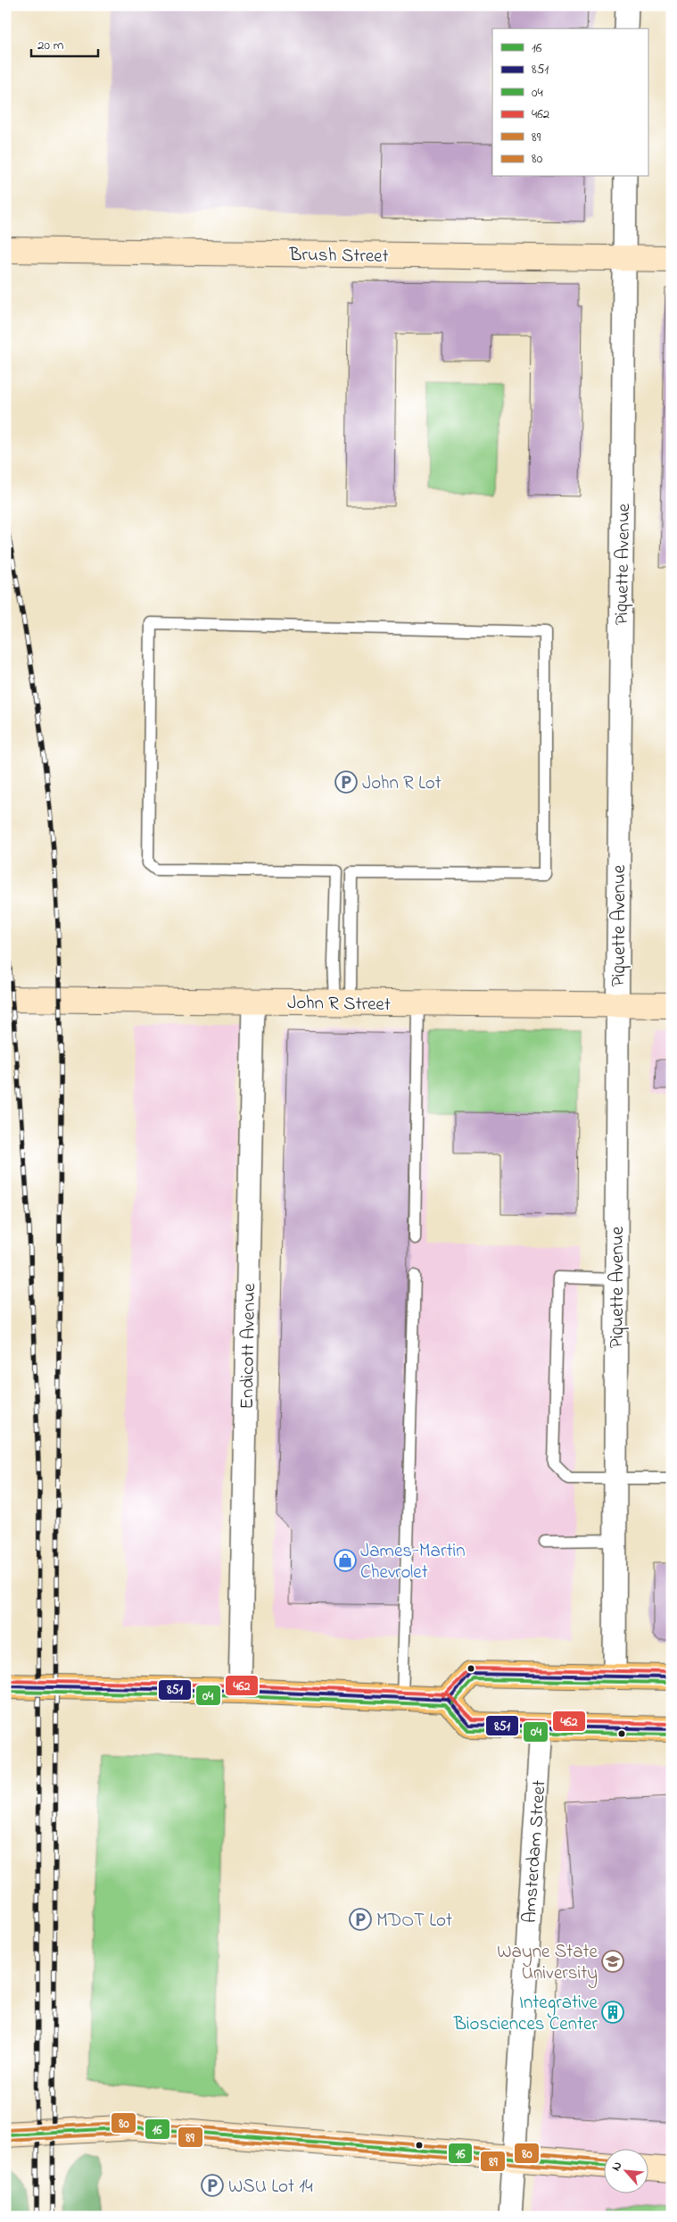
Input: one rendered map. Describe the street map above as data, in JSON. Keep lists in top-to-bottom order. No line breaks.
{"streets":{"street":["Brush Street","Piquette Avenue","John R Street","Endicott Avenue","Amsterdam Street"]},"crossings":[["Brush Street","Piquette Avenue"],["Piquette Avenue","John R Street"],["John R Street","Endicott Avenue"]],"places":{"parking":["John R Lot","MDOT Lot","WSU Lot 14"],"shop":["James-Martin Chevrolet"],"school or university":["Wayne State University"],"building":["Integrative Biosciences Center"]},"lines":["transit line 462","transit line 851","transit line 04","transit line 80","transit line 16","transit line 89"],"legend":["16","851","04","462","89","80"],"scale_bar":"20 m","north":"top left"}
